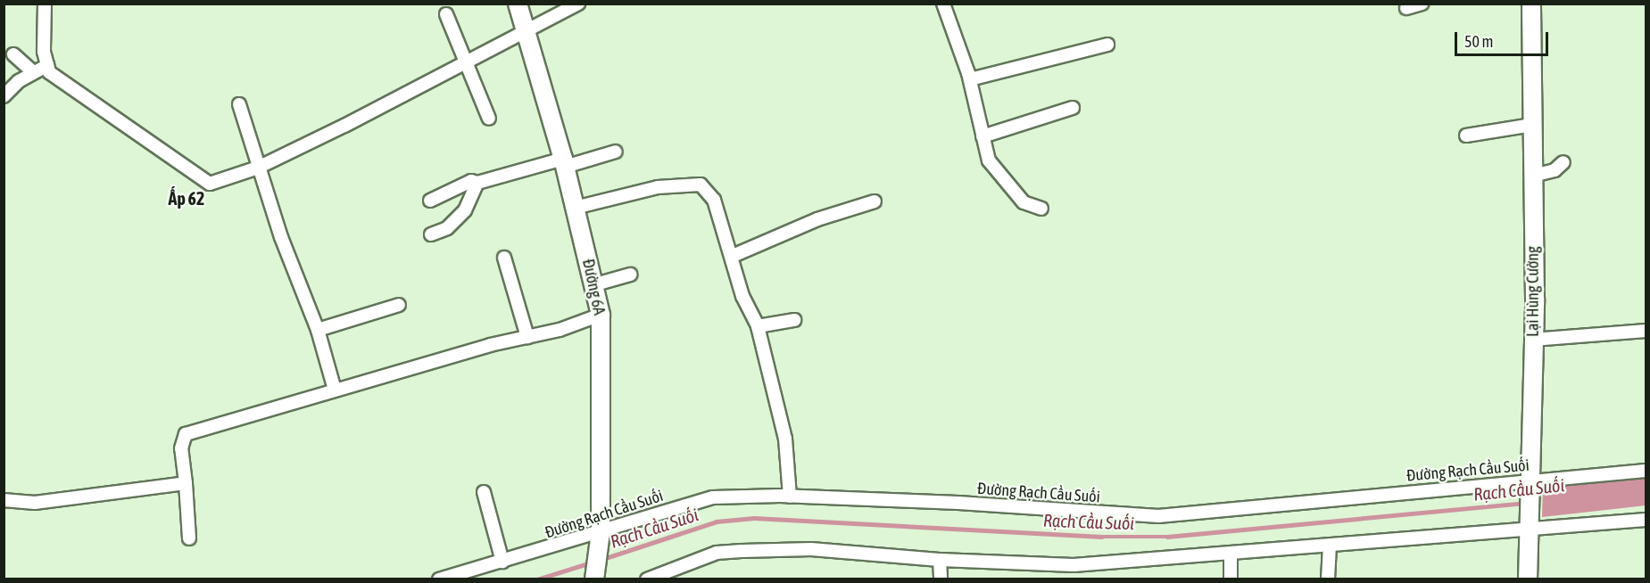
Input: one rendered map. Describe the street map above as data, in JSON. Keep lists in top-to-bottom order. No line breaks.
{"streets":{"street":["Đường 6A","Lại Hùng Cường","Đường Rạch Cầu Suối"]},"crossings":[["Đường 6A","Đường Rạch Cầu Suối"],["Lại Hùng Cường","Đường Rạch Cầu Suối"]],"districts":["Ấp 62"],"water":["Rạch Cầu Suối"],"scale_bar":"50 m"}
